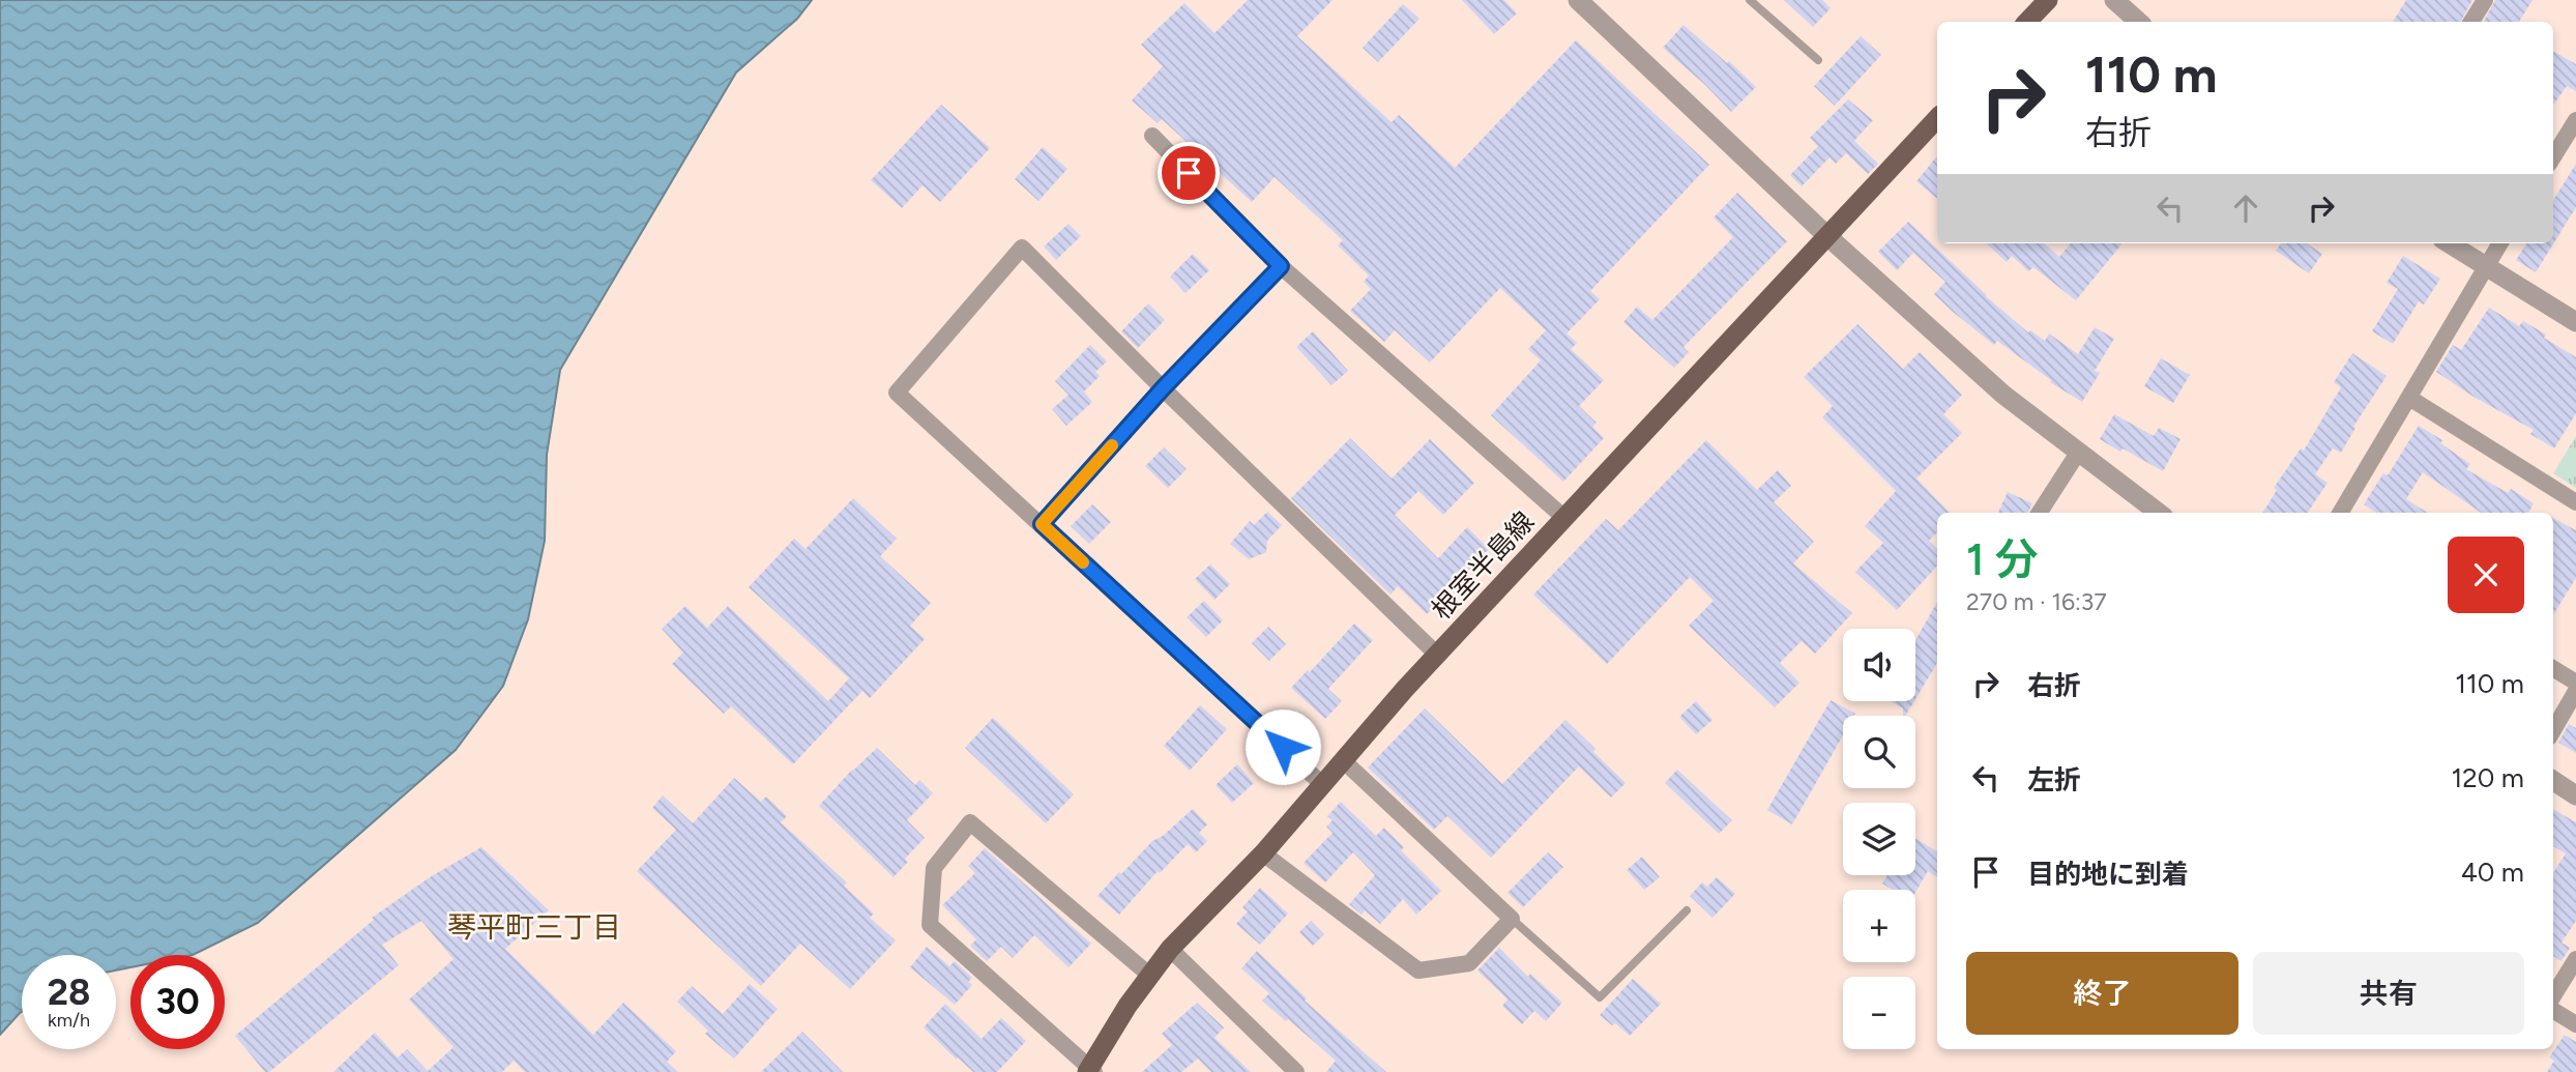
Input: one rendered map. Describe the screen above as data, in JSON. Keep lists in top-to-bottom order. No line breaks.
{"streets":{"main road":["根室半島線"]},"districts":["琴平町三丁目"],"page":{"turn":["110 m","右折"],"heading":["1 分","270 m · 16:37"],"map_buttons":["+","−"],"list":[{"name":"右折","value":"110 m"},{"name":"左折","value":"120 m"},{"name":"目的地に到着","value":"40 m"}],"buttons":["終了","共有"],"speed":"28 km/h","limit":"30"}}
